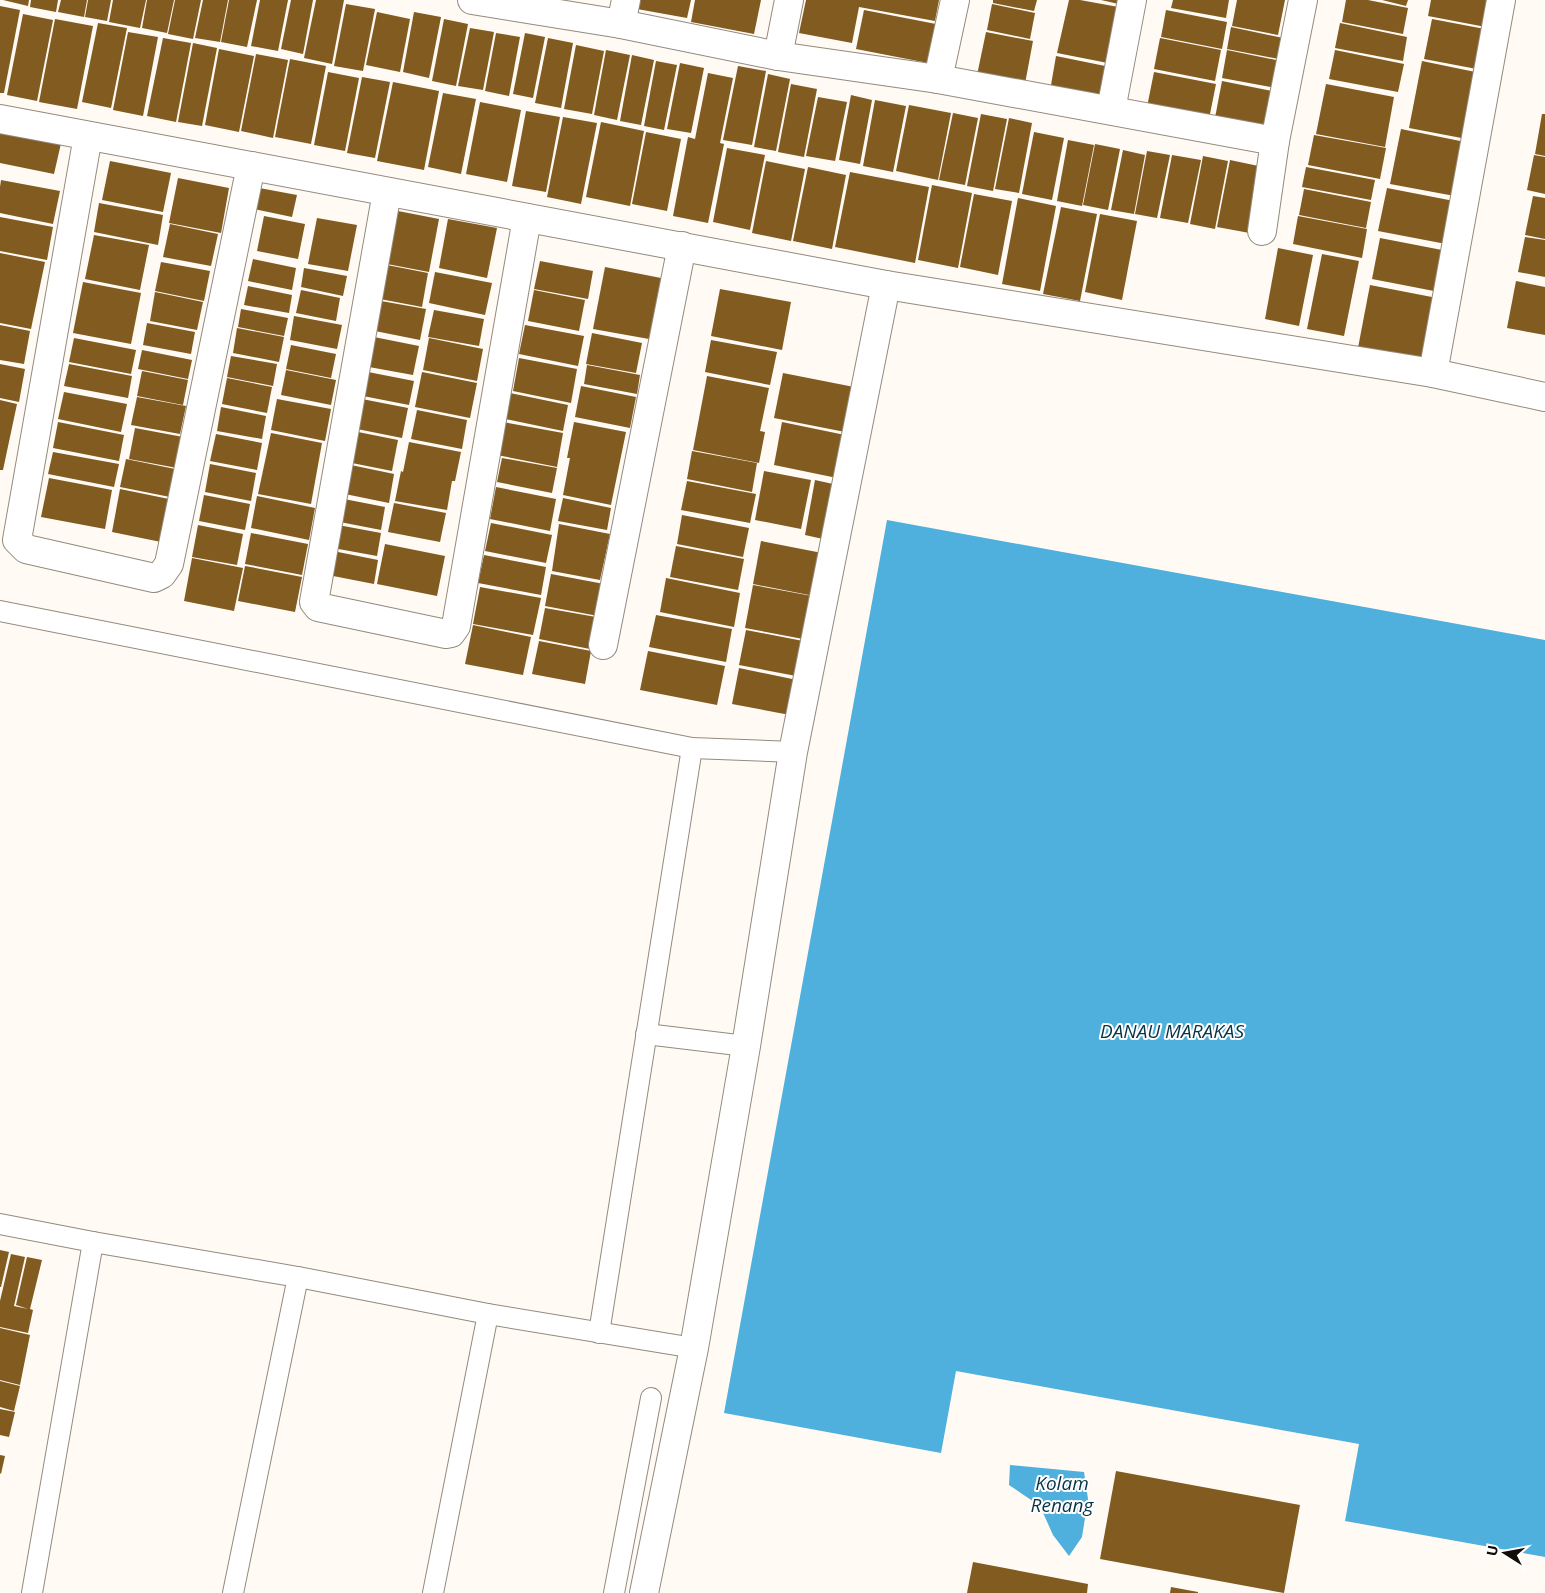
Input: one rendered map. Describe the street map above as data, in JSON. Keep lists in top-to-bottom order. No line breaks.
{"water":["DANAU MARAKAS","Kolam Renang"],"north":"left"}
